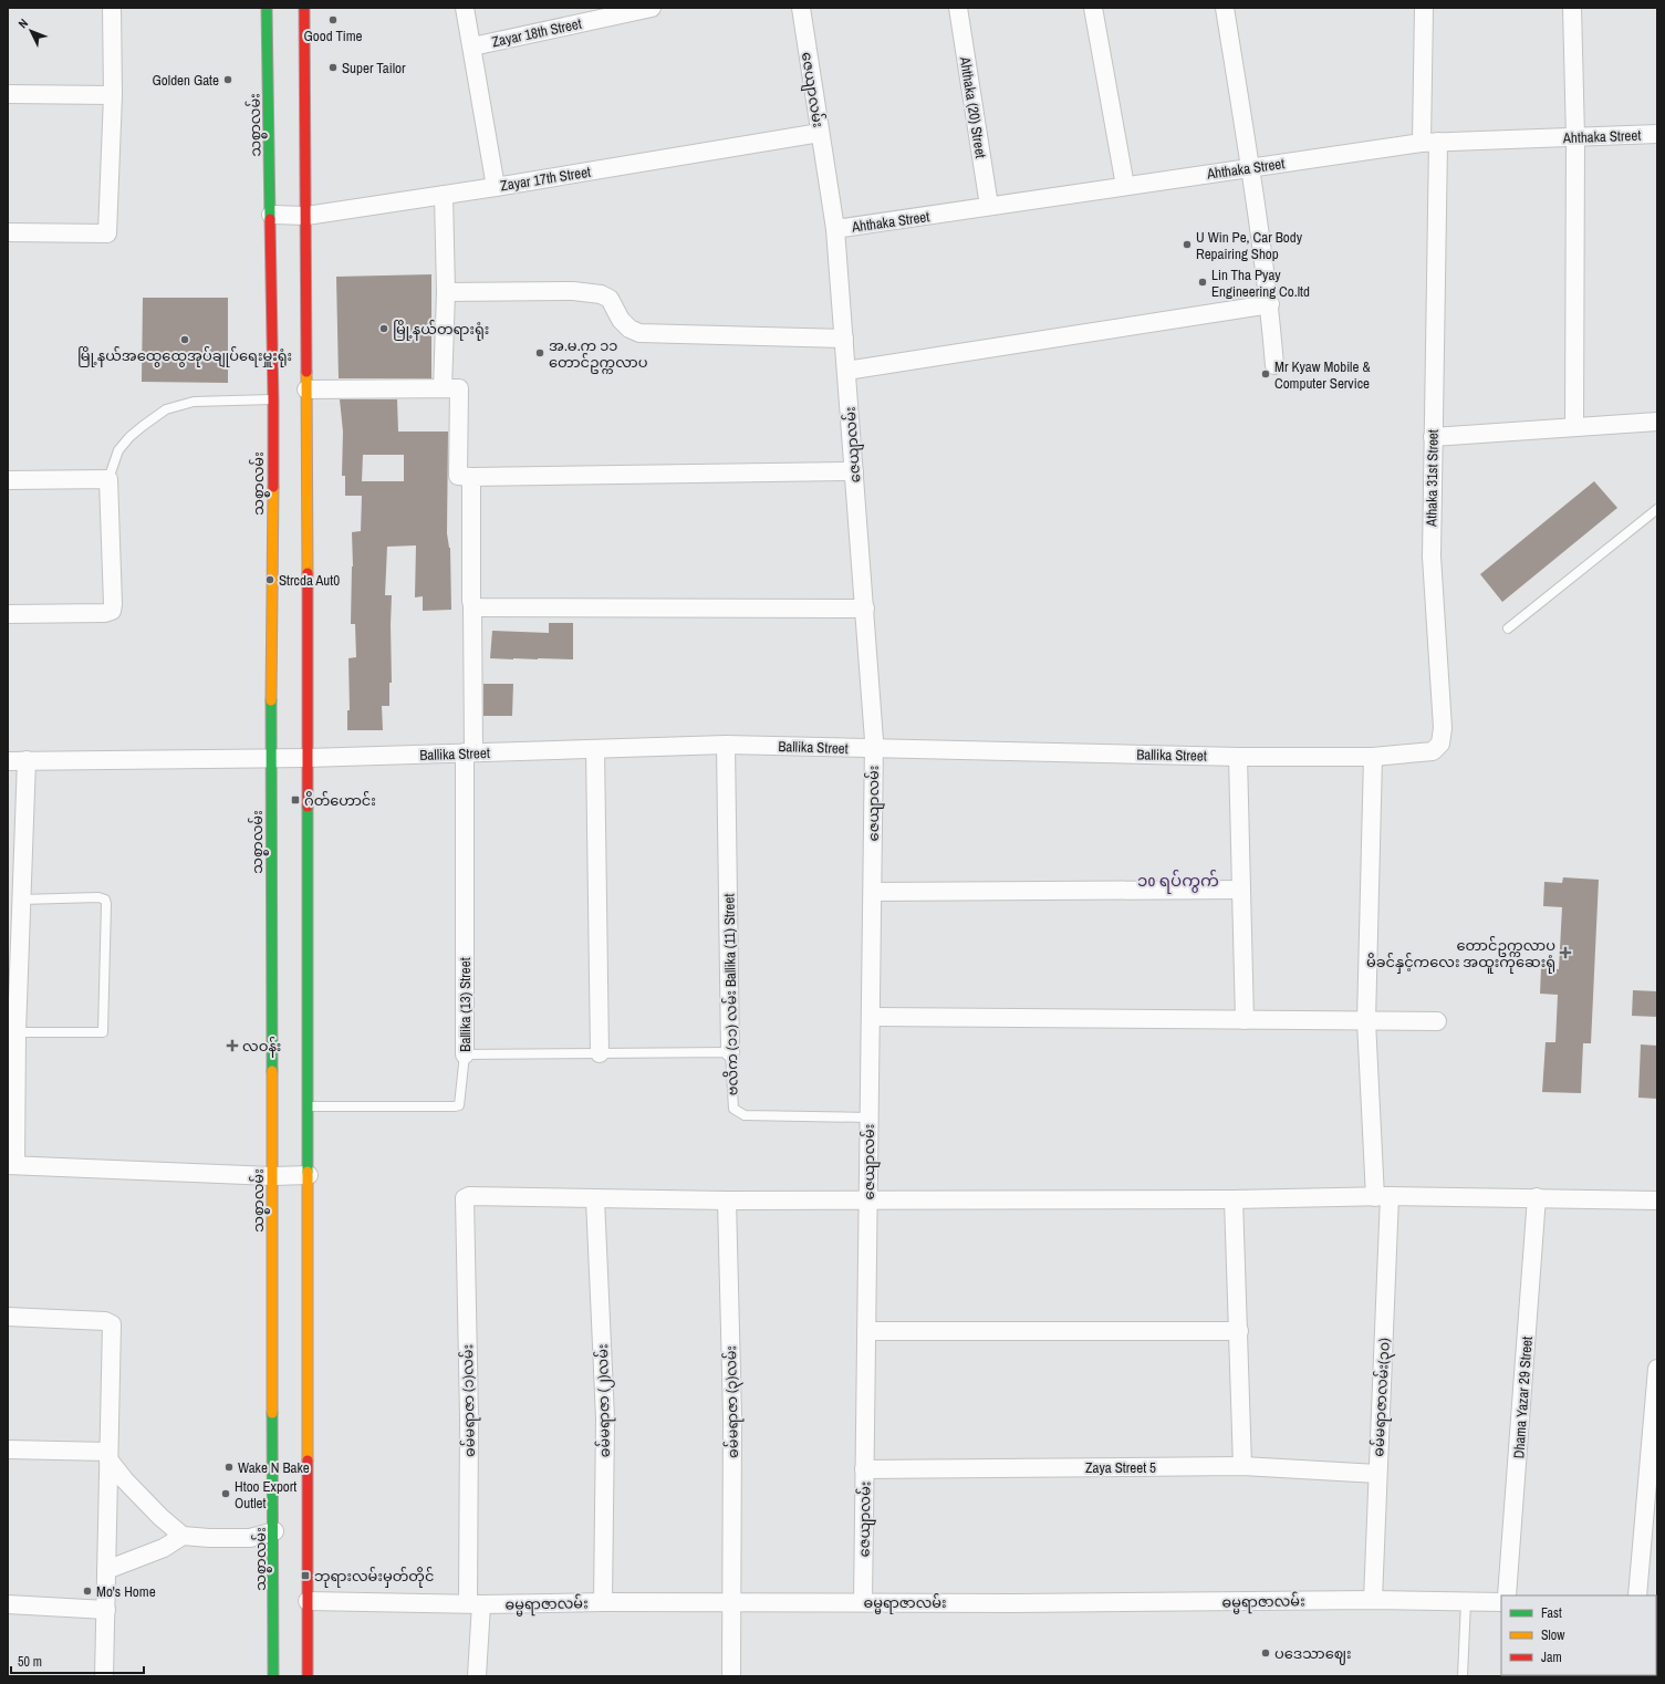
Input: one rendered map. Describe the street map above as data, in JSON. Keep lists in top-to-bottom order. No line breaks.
{"streets":{"main road":["သစ္စာလမ်း"],"street":["Zayar 18th Street","ဇေယျာလမ်း","Ahthaka (20) Street","Ahthaka Street","Zayar 17th Street","Athaka 31st Street","Ballika Street","ဗလိက (၁၁) လမ်း Ballika (11) Street","Ballika (13) Street","ဓမ်မရာဇာလမ်း(၃၀)","Dhama Yazar 29 Street","ဓမ်မရာဇာ (၁)လမ်း","ဓမ်မရာဇာ (၂)လမ်း","ဓမ်မရာဇာ (၃)လမ်း","Zaya Street 5","ဓမ္မရာဇာလမ်း"]},"crossings":[["ဇေယျာလမ်း","Ahthaka Street"],["ဇေယျာလမ်း","Zayar 17th Street"],["ဇေယျာလမ်း","Ballika Street"],["ဇေယျာလမ်း","ဗလိက (၁၁) လမ်း Ballika (11) Street"],["ဇေယျာလမ်း","Zaya Street 5"],["ဇေယျာလမ်း","ဓမ္မရာဇာလမ်း"],["Ahthaka (20) Street","Ahthaka Street"],["သစ္စာလမ်း","Zayar 17th Street"],["သစ္စာလမ်း","Ballika Street"],["Ahthaka Street","Athaka 31st Street"],["Athaka 31st Street","Ballika Street"],["Athaka 31st Street","ဓမ်မရာဇာလမ်း(၃၀)"],["Ballika Street","ဗလိက (၁၁) လမ်း Ballika (11) Street"],["Ballika Street","Ballika (13) Street"],["Ballika Street","ဓမ်မရာဇာလမ်း(၃၀)"],["ဓမ်မရာဇာလမ်း(၃၀)","Zaya Street 5"],["ဓမ်မရာဇာလမ်း(၃၀)","ဓမ္မရာဇာလမ်း"],["ဓမ်မရာဇာ (၁)လမ်း","ဓမ်မရာဇာ (၂)လမ်း"],["ဓမ်မရာဇာ (၁)လမ်း","ဓမ္မရာဇာလမ်း"],["ဓမ်မရာဇာ (၂)လမ်း","ဓမ္မရာဇာလမ်း"],["ဓမ်မရာဇာ (၃)လမ်း","ဓမ္မရာဇာလမ်း"]],"districts":["၁o ရပ်ကွက်"],"places":{"other":["Good Time","Super Tailor","Golden Gate","U Win Pe, Car Body Repairing Shop","Lin Tha Pyay Engineering Co.ltd","မြို့နယ်တရားရုံး","မြို့နယ်အထွေထွေအုပ်ချုပ်ရေးမှူးရုံး","အ.မ.က ၁၁ တောင်ဥက္ကလာပ","Mr Kyaw Mobile & Computer Service","Strcda Aut0","Wake N Bake","Htoo Export Outlet","Mo's Home","ပဒေသာဈေး"],"transit":["ဂိတ်ဟောင်း","ဘုရားလမ်းမှတ်တိုင်"],"health":["တောင်ဥက္ကလာပ မိခင်နှင့်ကလေး အထူးကုဆေးရုံ","လဝန်း"]},"legend":["Fast","Slow","Jam"],"scale_bar":"50 m","north":"top left"}
